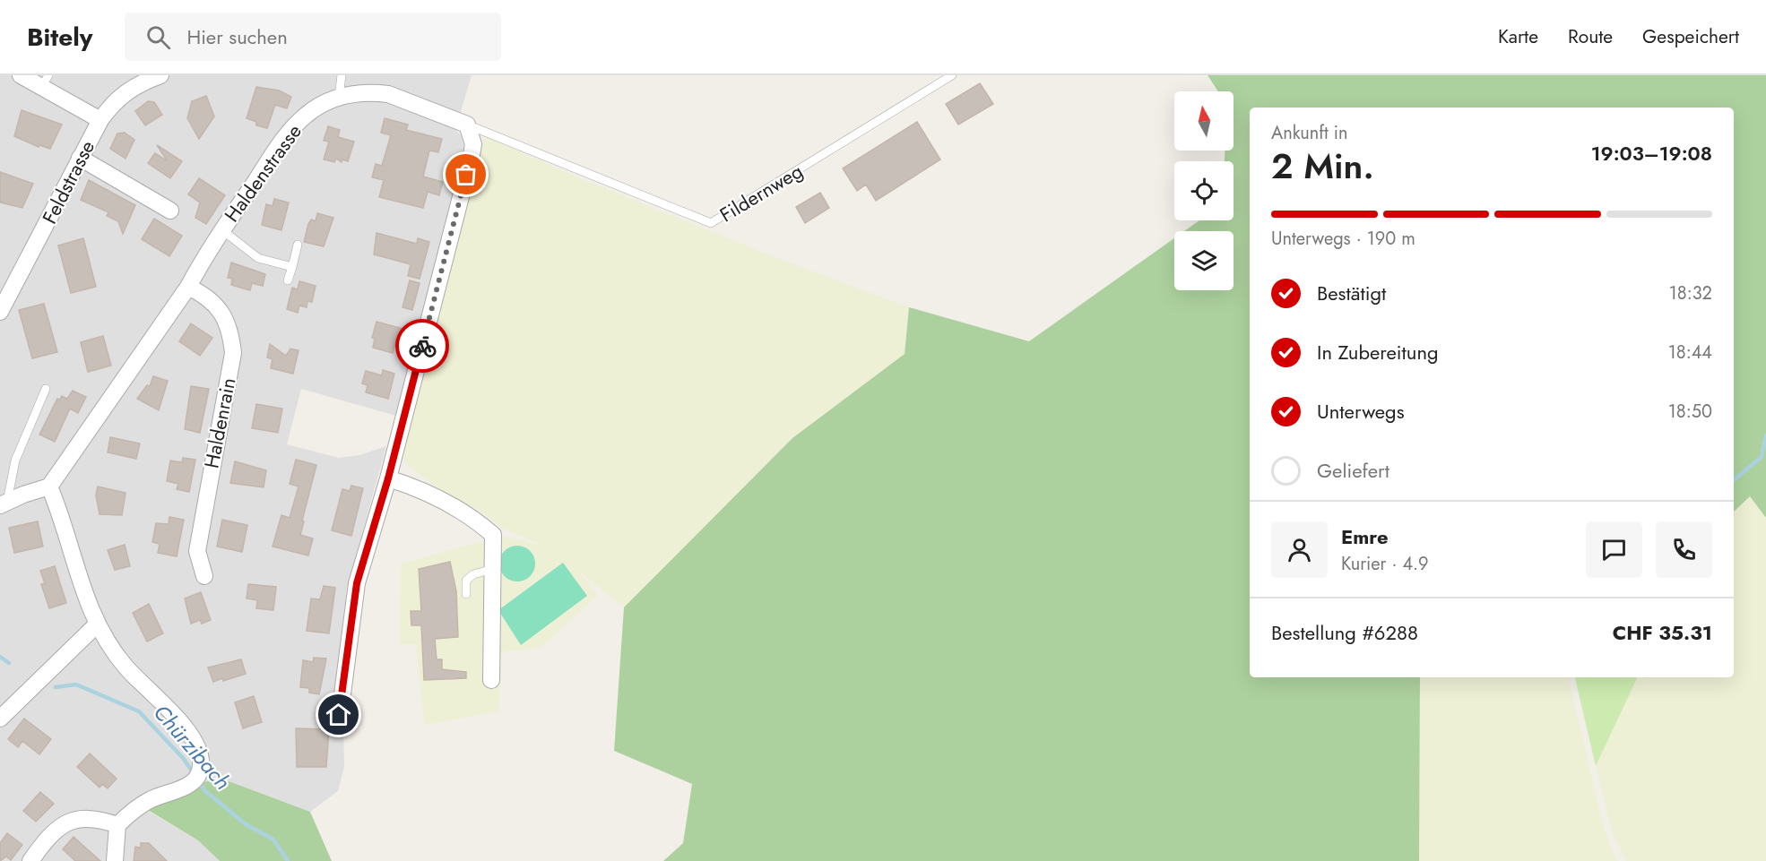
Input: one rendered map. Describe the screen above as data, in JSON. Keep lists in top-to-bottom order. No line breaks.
{"streets":{"street":["Haldenstrasse","Feldstrasse","Haldenrain"],"lane":["Fildernweg"]},"crossings":[["Haldenstrasse","Fildernweg"],["Haldenstrasse","Haldenrain"]],"water":["Chürzibach"],"north":"top","page":{"header":"Bitely","search":"Hier suchen","nav":["Karte","Route","Gespeichert"],"heading":["2 Min.","Ankunft in","19:03–19:08"],"panel":["Emre","Kurier · 4.9","Bestellung #6288","CHF 35.31"],"bar":"Unterwegs · 190 m","list":[["Bestätigt","18:32"],["In Zubereitung","18:44"],["Unterwegs","18:50"],"Geliefert"]}}
